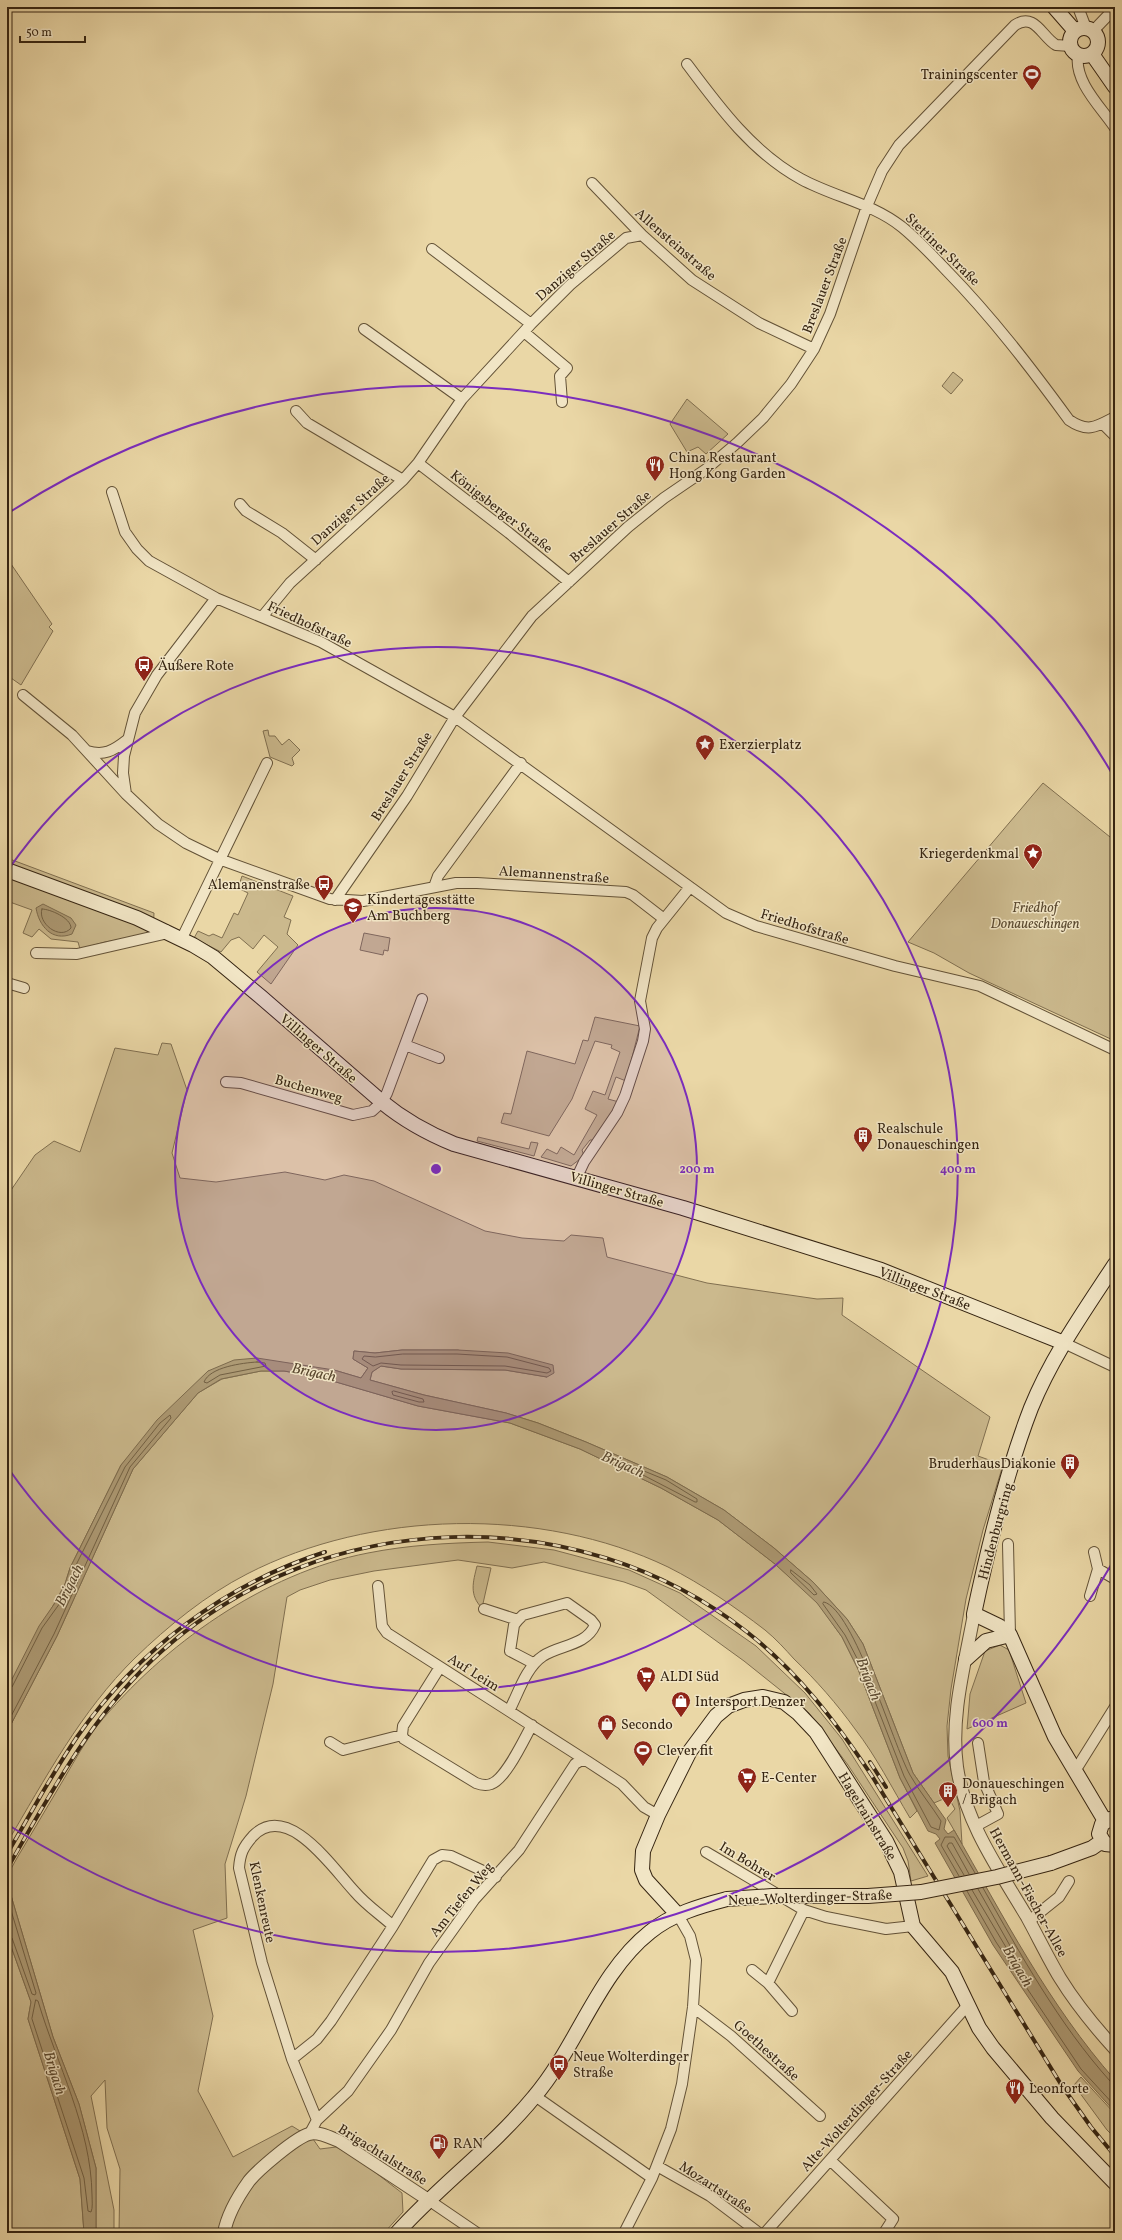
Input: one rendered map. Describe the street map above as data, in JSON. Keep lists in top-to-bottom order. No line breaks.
{"streets":{"main road":["Villinger Straße","Hindenburgring","Hagelrainstraße","Neue-Wolterdinger-Straße"],"street":["Allensteinstraße","Stettiner Straße","Danziger Straße","Breslauer Straße","Königsberger Straße","Friedhofstraße","Alemannenstraße","Buchenweg","Auf Leim","Im Bohrer","Hermann-Fischer-Allee","Am Tiefen Weg","Klenkenreute","Goethestraße","Alte-Wolterdinger-Straße","Brigachtalstraße","Mozartstraße"]},"crossings":[["Allensteinstraße","Danziger Straße"],["Allensteinstraße","Breslauer Straße"],["Stettiner Straße","Breslauer Straße"],["Danziger Straße","Königsberger Straße"],["Danziger Straße","Friedhofstraße"],["Breslauer Straße","Königsberger Straße"],["Breslauer Straße","Friedhofstraße"],["Breslauer Straße","Alemannenstraße"],["Villinger Straße","Buchenweg"],["Villinger Straße","Hindenburgring"],["Hindenburgring","Hermann-Fischer-Allee"],["Auf Leim","Am Tiefen Weg"],["Hagelrainstraße","Im Bohrer"],["Hagelrainstraße","Neue-Wolterdinger-Straße"],["Hagelrainstraße","Alte-Wolterdinger-Straße"],["Neue-Wolterdinger-Straße","Brigachtalstraße"],["Am Tiefen Weg","Klenkenreute"],["Am Tiefen Weg","Brigachtalstraße"],["Alte-Wolterdinger-Straße","Mozartstraße"]],"water":["Brigach"],"parks":["Friedhof Donaueschingen"],"places":{"sports":["Trainingscenter","Clever fit"],"restaurant":["China Restaurant Hong Kong Garden","Leonforte"],"bus stop":["Äußere Rote","Alemanenstraße","Neue Wolterdinger Straße"],"place":["Exerzierplatz","Kriegerdenkmal"],"school or university":["Kindertagesstätte Am Buchberg"],"building":["Realschule Donaueschingen","BruderhausDiakonie","Donaueschingen / Brigach"],"supermarket":["ALDI Süd","E-Center"],"shop":["Intersport Denzer","Secondo"],"fuel station":["RAN"]},"scale_bar":"50 m","rings":["200 m","400 m","600 m"]}
